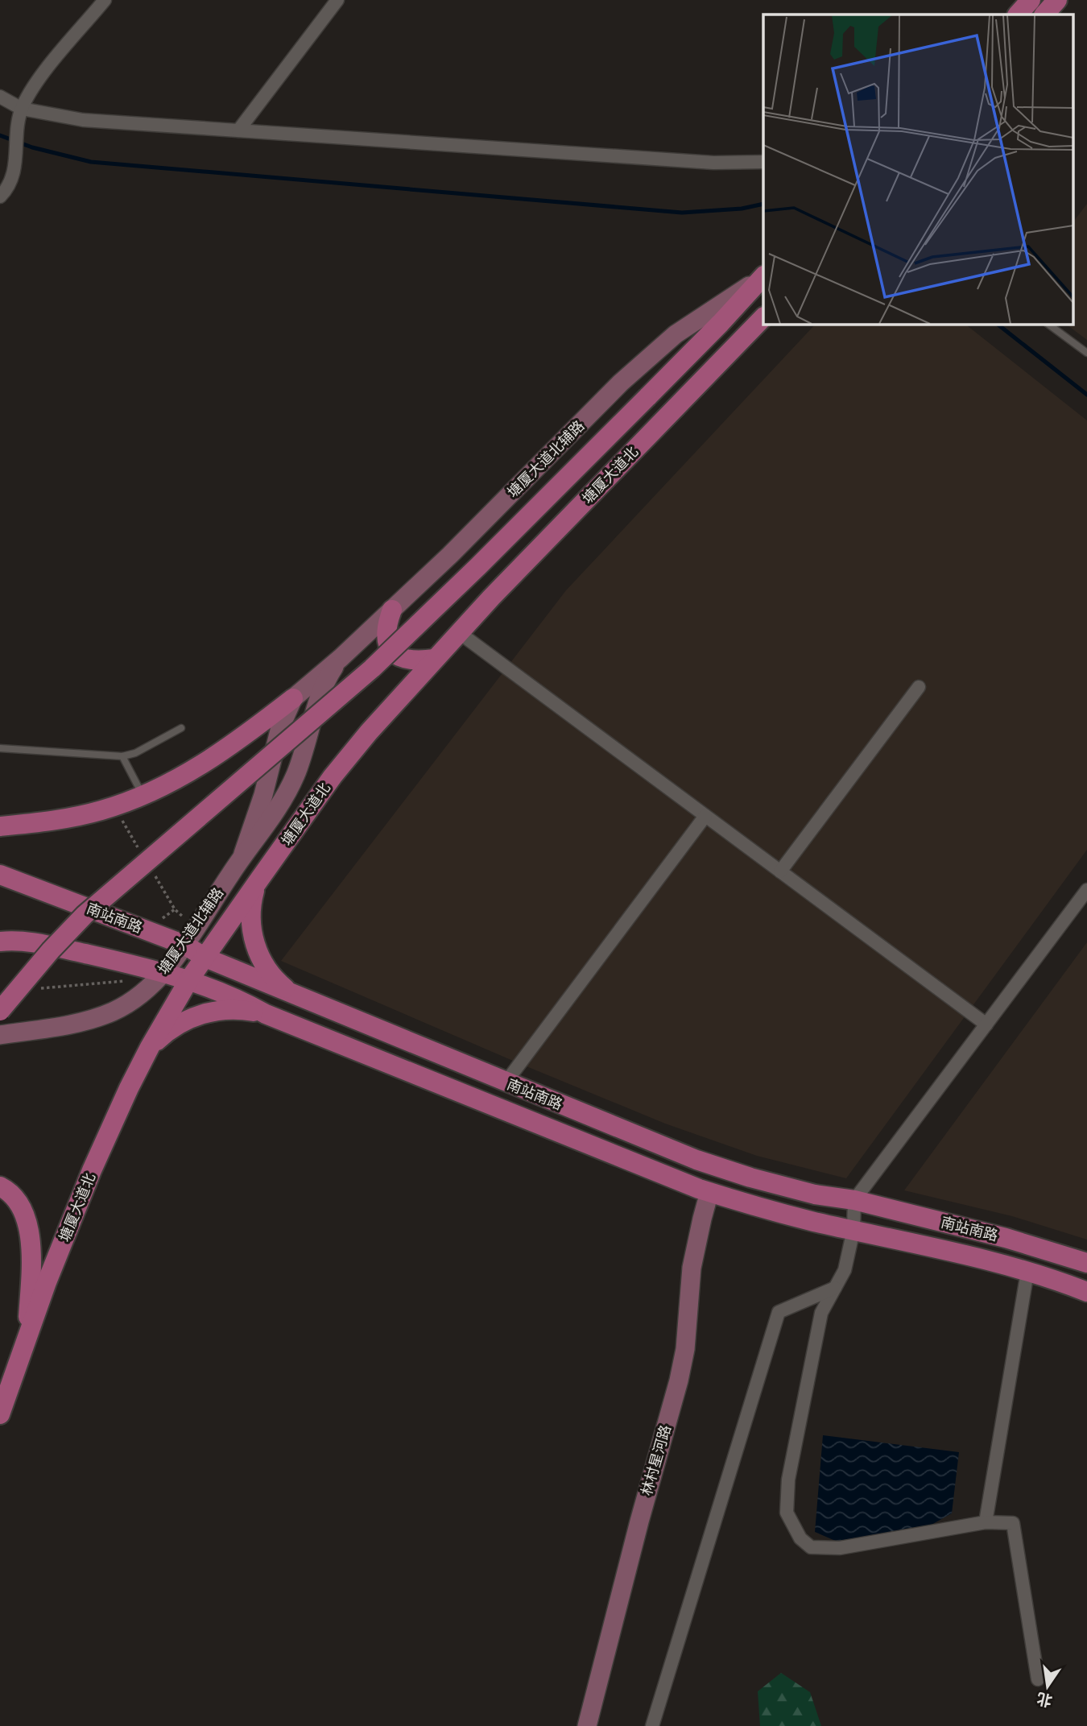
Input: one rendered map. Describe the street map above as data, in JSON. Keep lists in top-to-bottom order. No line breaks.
{"streets":{"main road":["塘厦大道北辅路","塘厦大道北","南站南路","林村星河路"]},"crossings":[["塘厦大道北辅路","塘厦大道北"],["塘厦大道北辅路","南站南路"],["塘厦大道北","南站南路"],["南站南路","林村星河路"]],"north":"bottom"}
